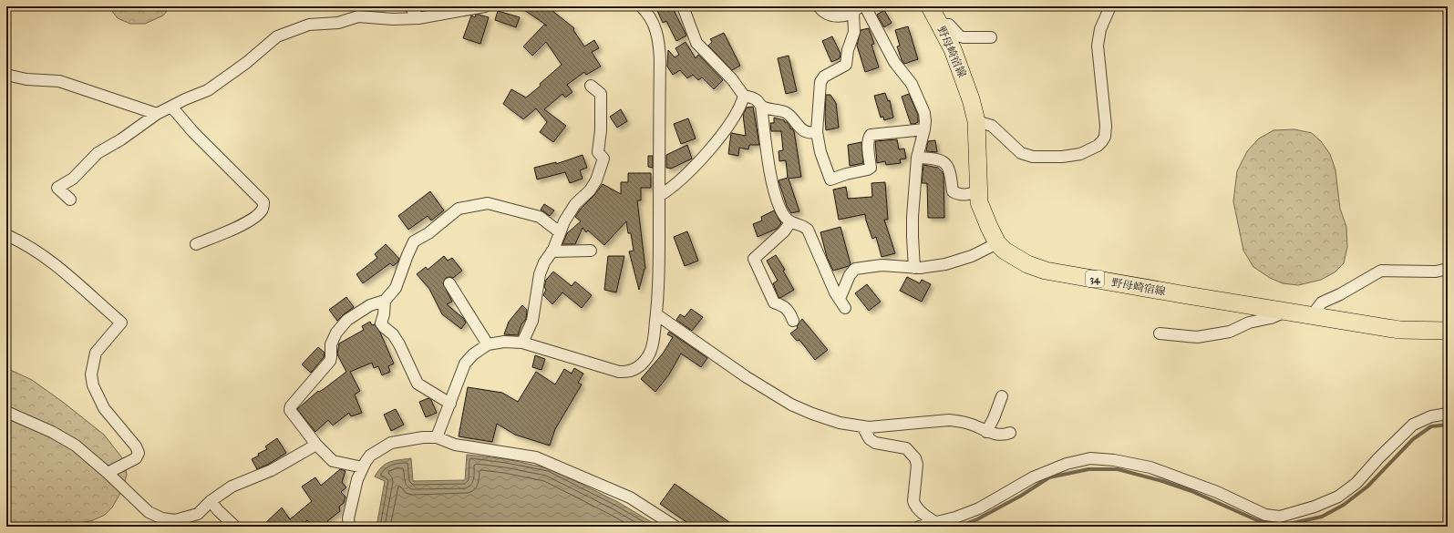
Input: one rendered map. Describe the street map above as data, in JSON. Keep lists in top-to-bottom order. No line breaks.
{"streets":{"main road":["野母崎宿線","34"]}}
